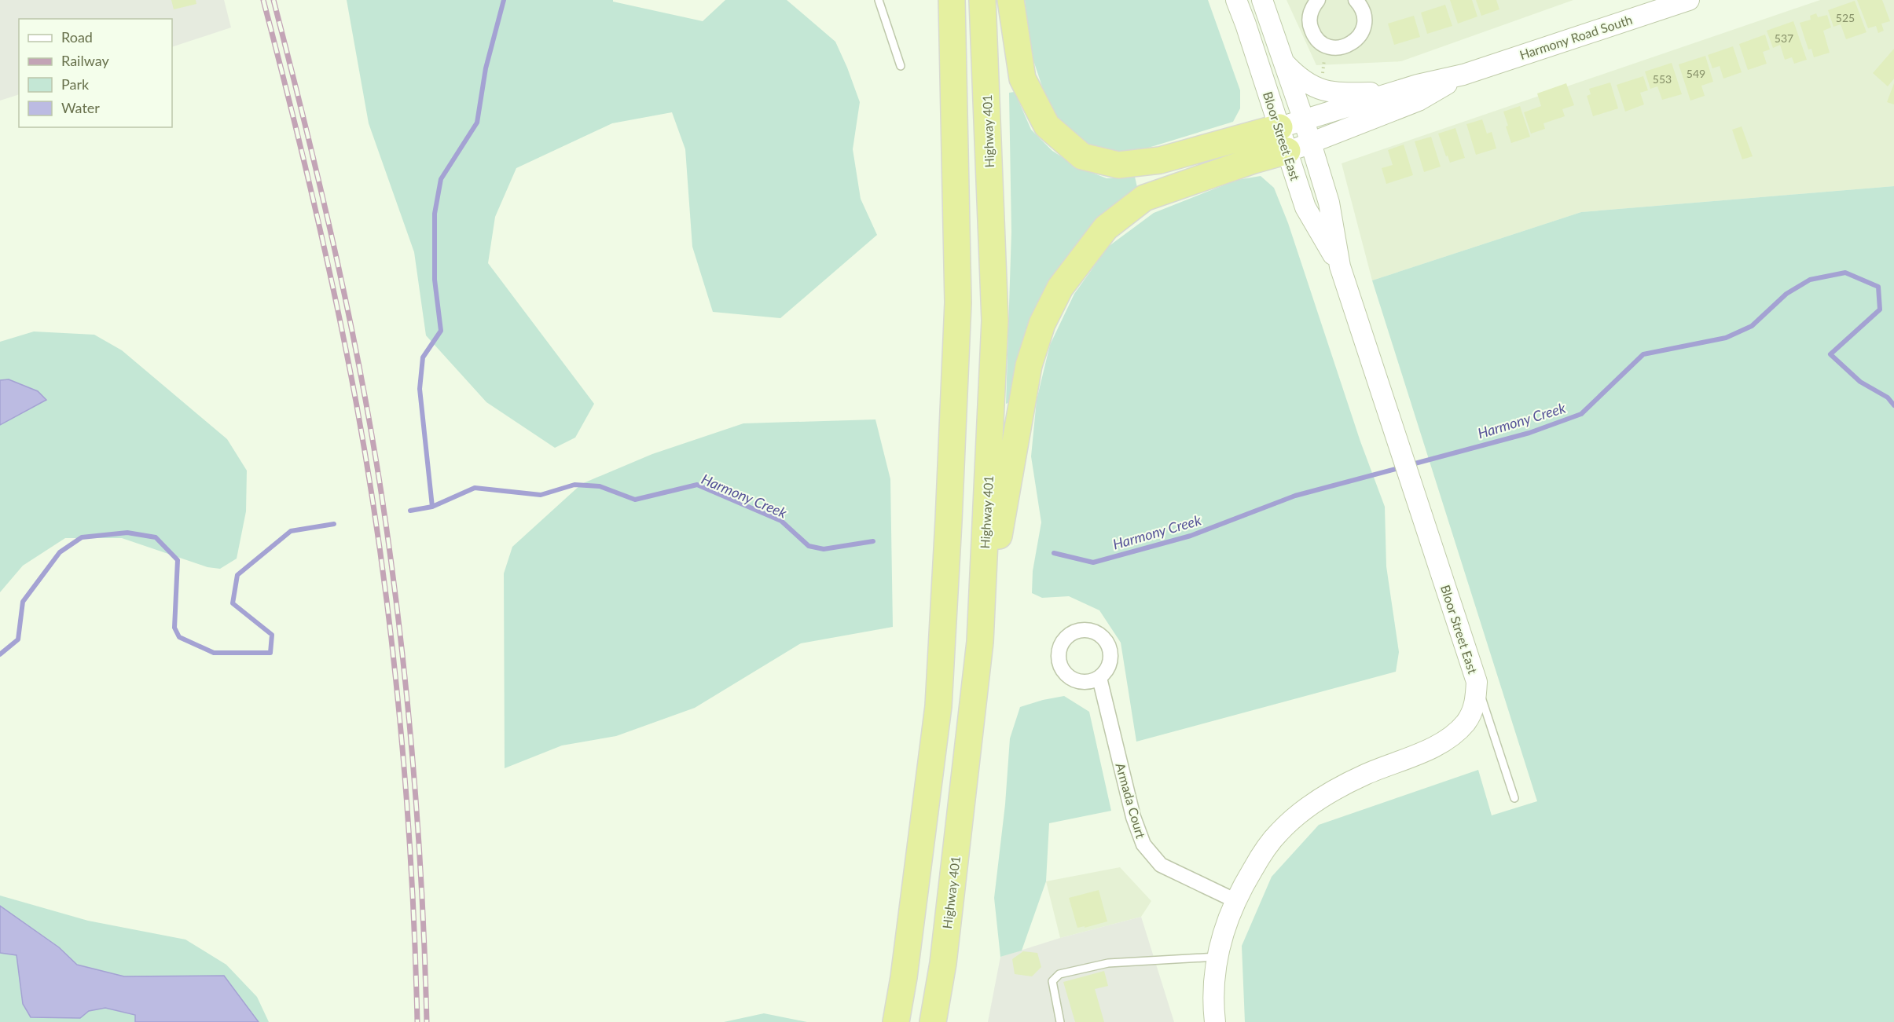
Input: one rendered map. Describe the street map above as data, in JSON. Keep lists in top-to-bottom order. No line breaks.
{"streets":{"highway":["Highway 401"],"main road":["Harmony Road South","Bloor Street East"],"street":["Armada Court"]},"crossings":[["Harmony Road South","Bloor Street East"],["Bloor Street East","Armada Court"]],"water":["Harmony Creek"],"house_numbers":["525","537","549","553"],"legend":["Road","Railway","Park","Water"]}
